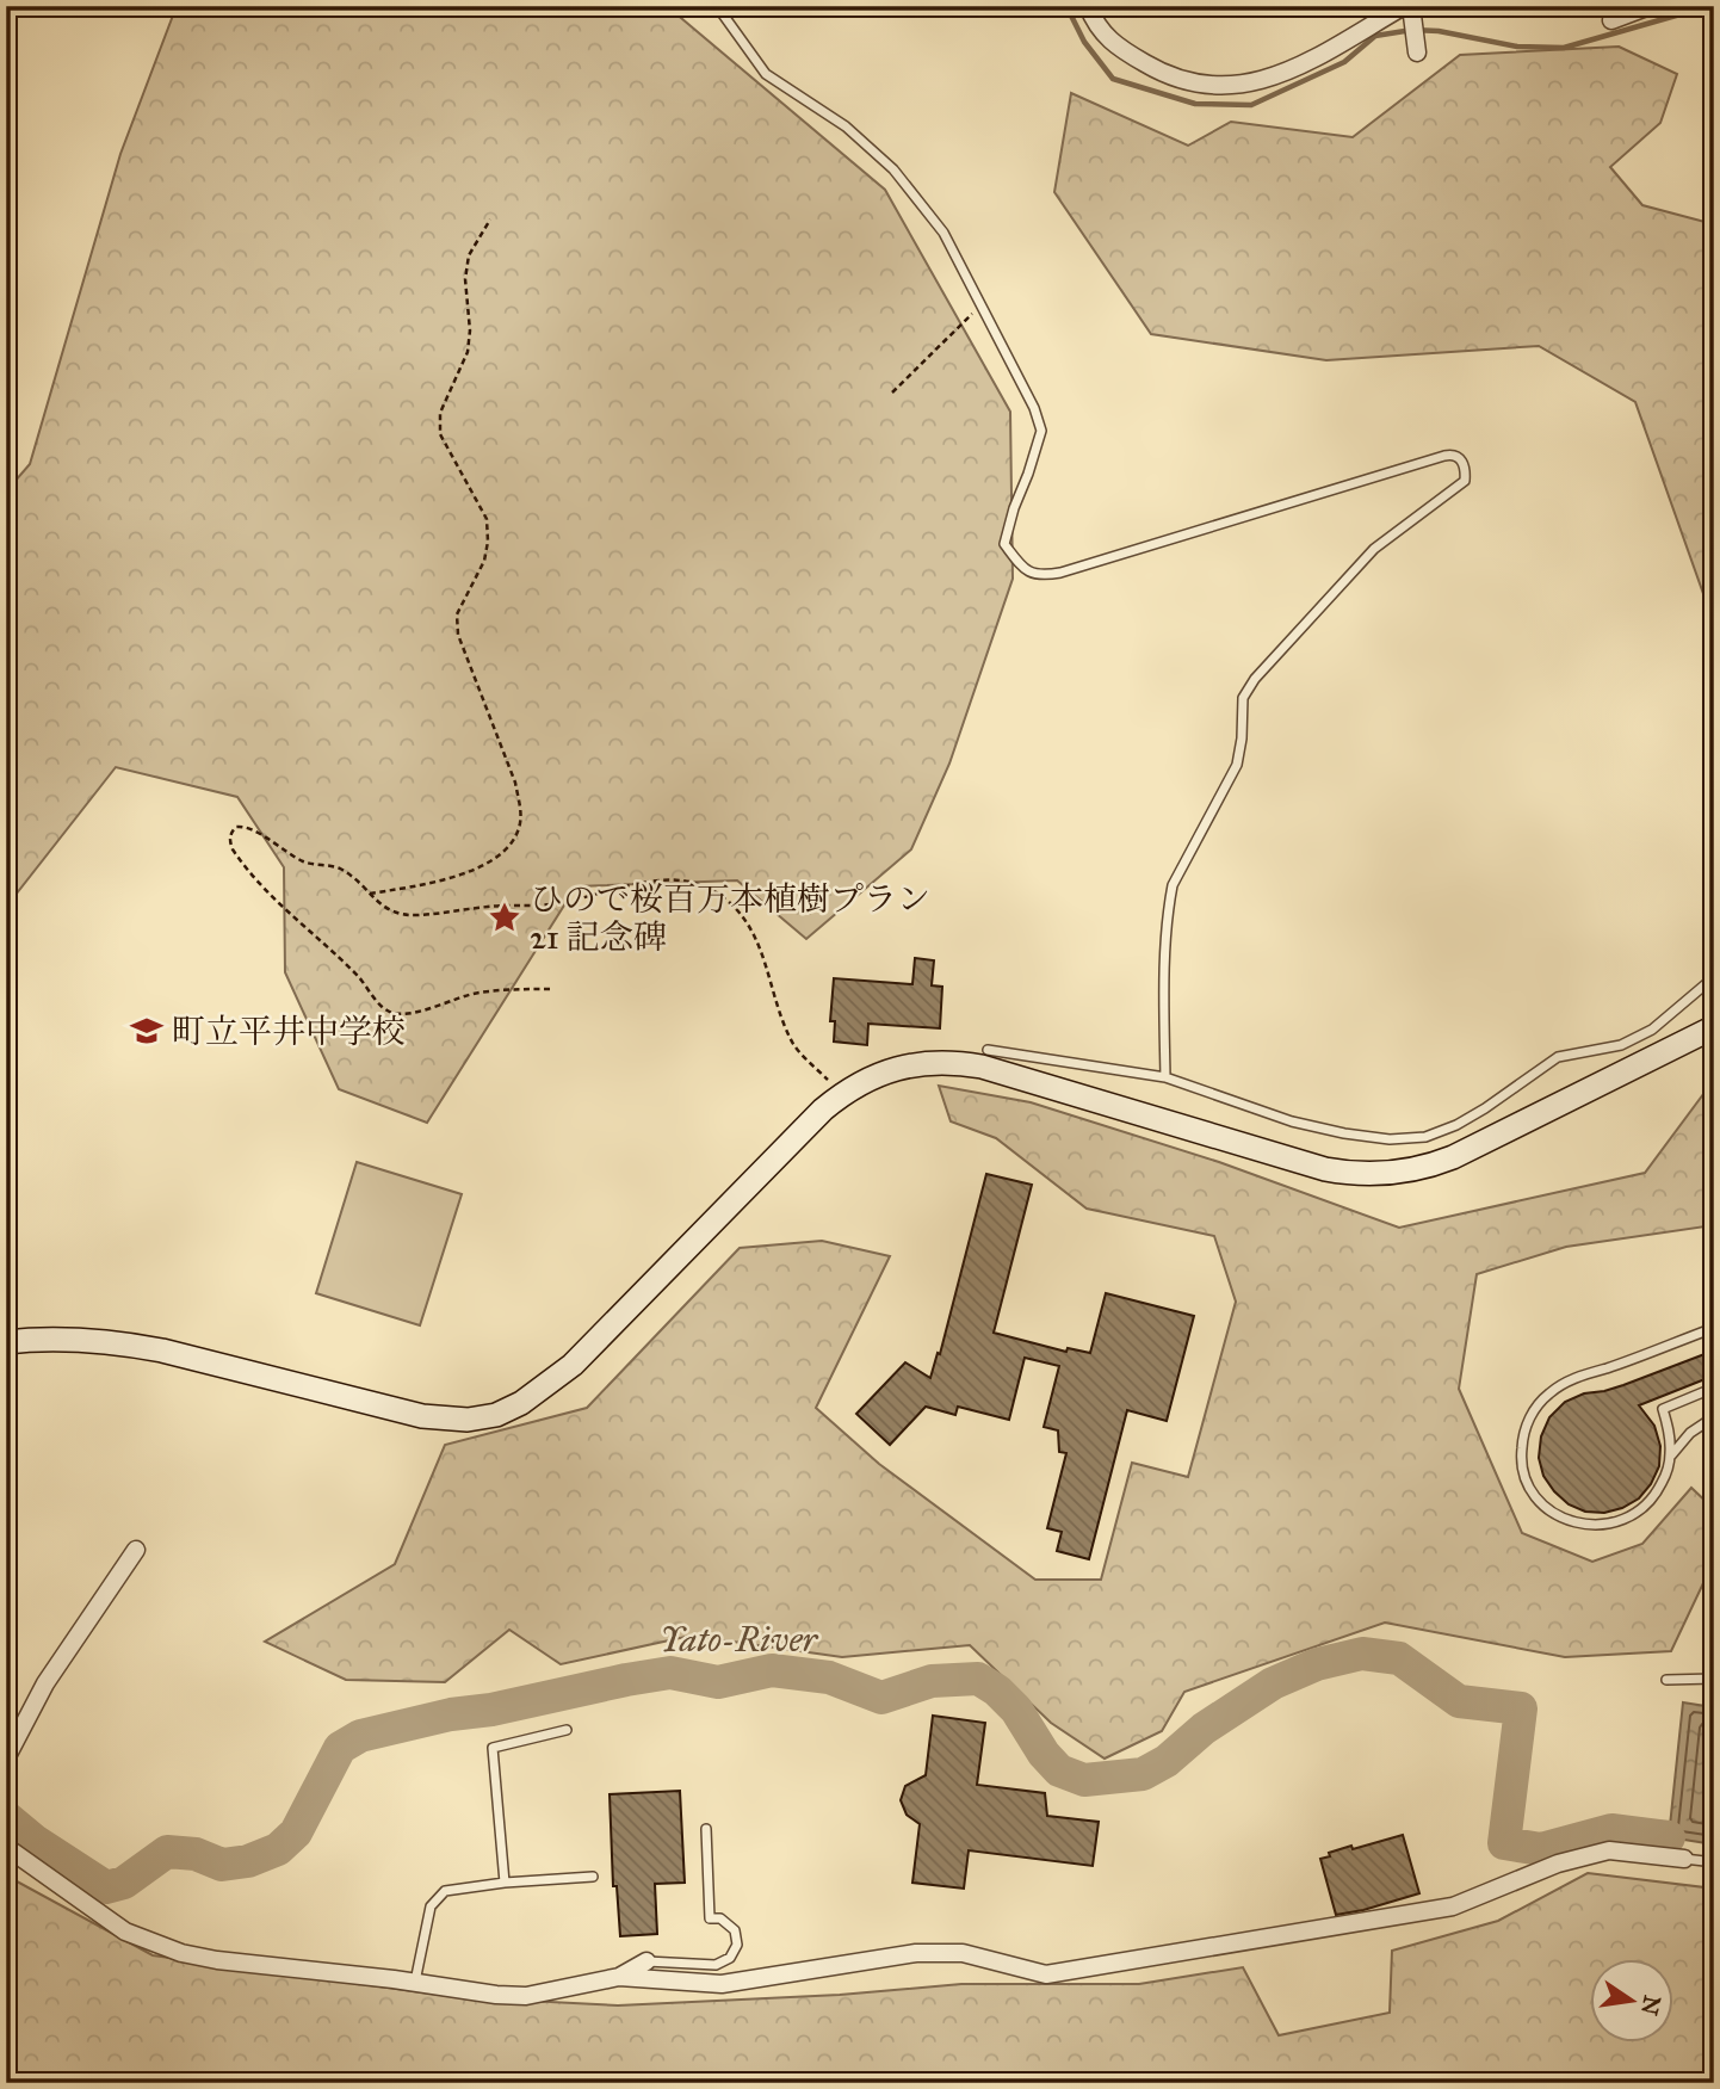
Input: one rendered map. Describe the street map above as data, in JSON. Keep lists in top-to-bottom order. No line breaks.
{"water":["Yato-River"],"places":{"place":["ひので桜百万本植樹プラン 21 記念碑"],"school or university":["町立平井中学校"]},"north":"right"}
